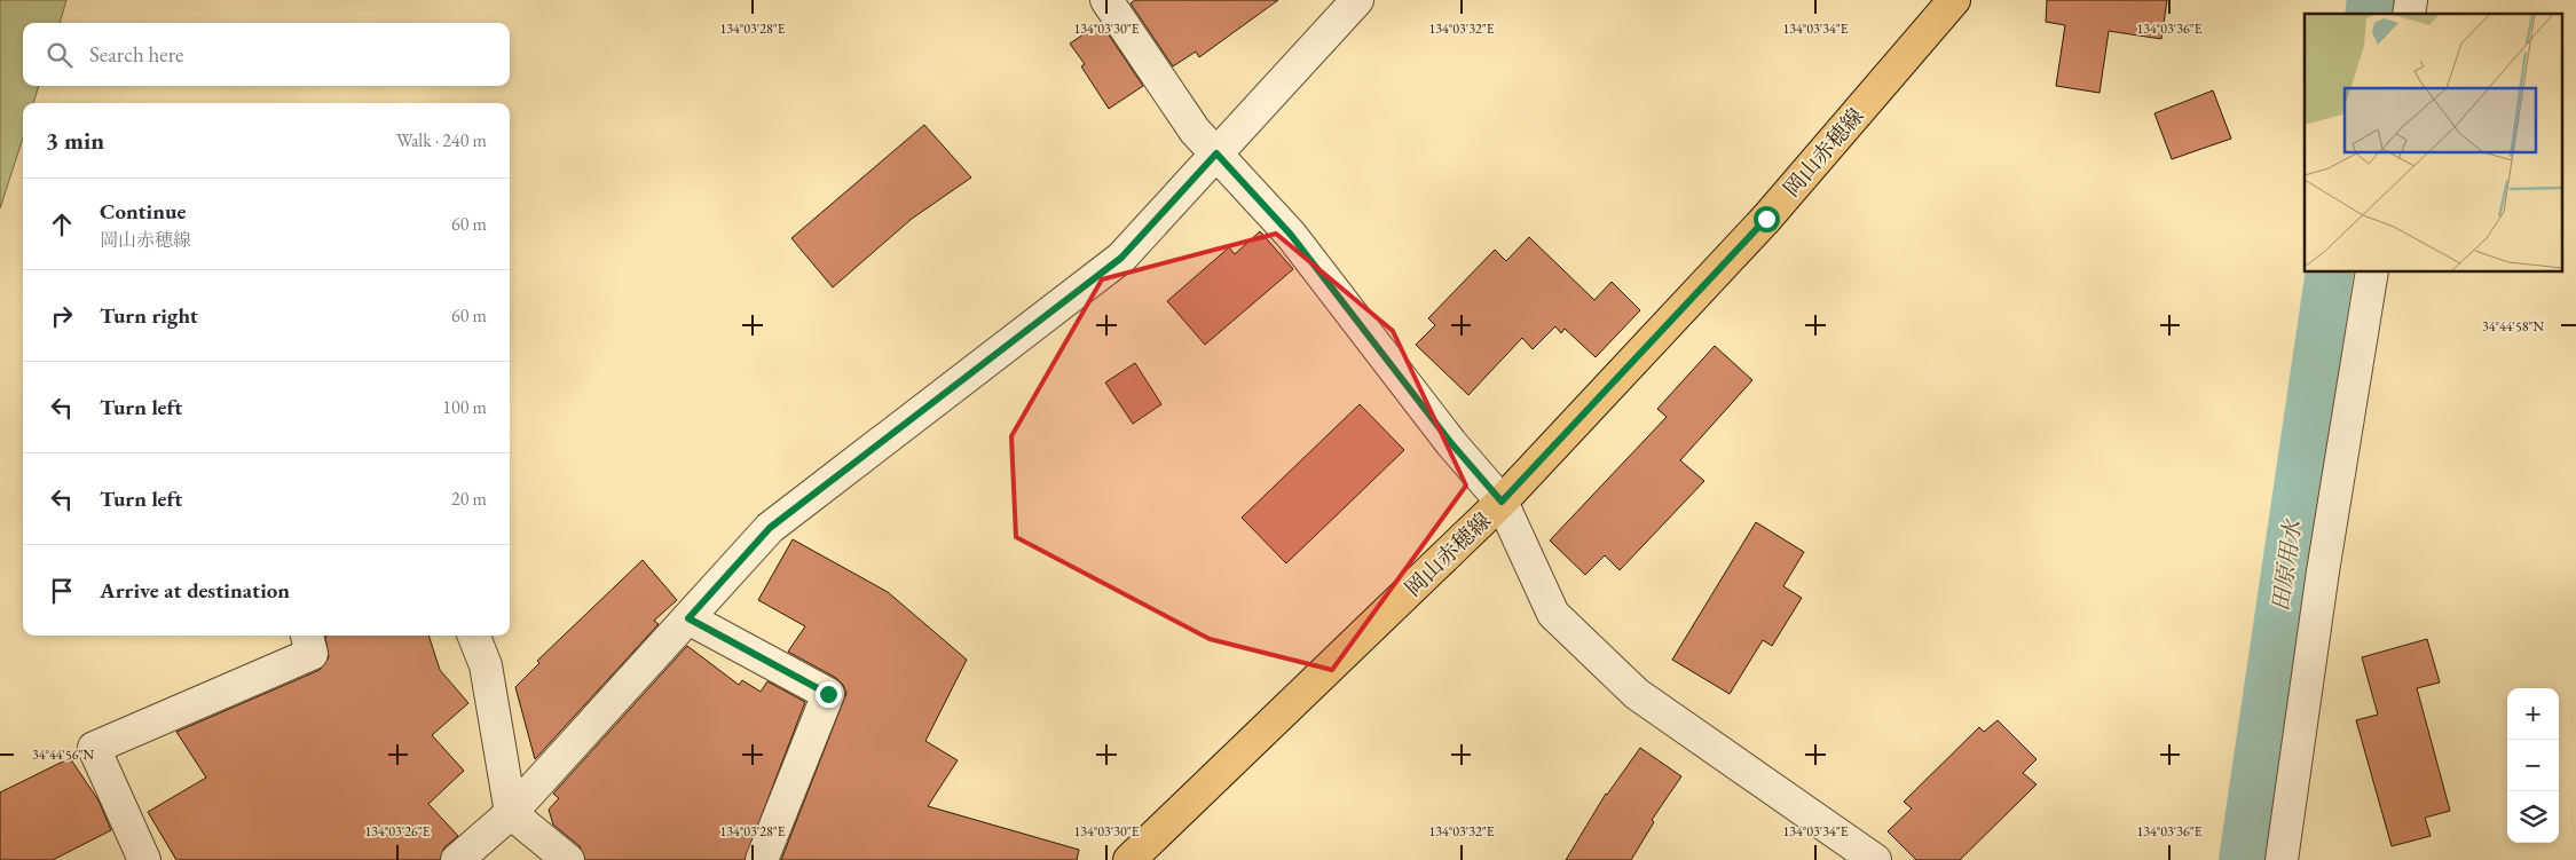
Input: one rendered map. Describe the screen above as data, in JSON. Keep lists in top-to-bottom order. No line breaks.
{"streets":{"main road":["岡山赤穂線"]},"water":["田原用水"],"page":{"search":"Search here","heading":["3 min","Walk · 240 m"],"list":[["Continue","岡山赤穂線","60 m"],["Turn right","60 m"],["Turn left","100 m"],["Turn left","20 m"],"Arrive at destination"],"map_buttons":["+","−"]},"coordinates":["134°03'28\"E","134°03'30\"E","134°03'32\"E","134°03'34\"E","134°03'36\"E","34°44'58\"N","34°44'56\"N","134°03'26\"E"]}
